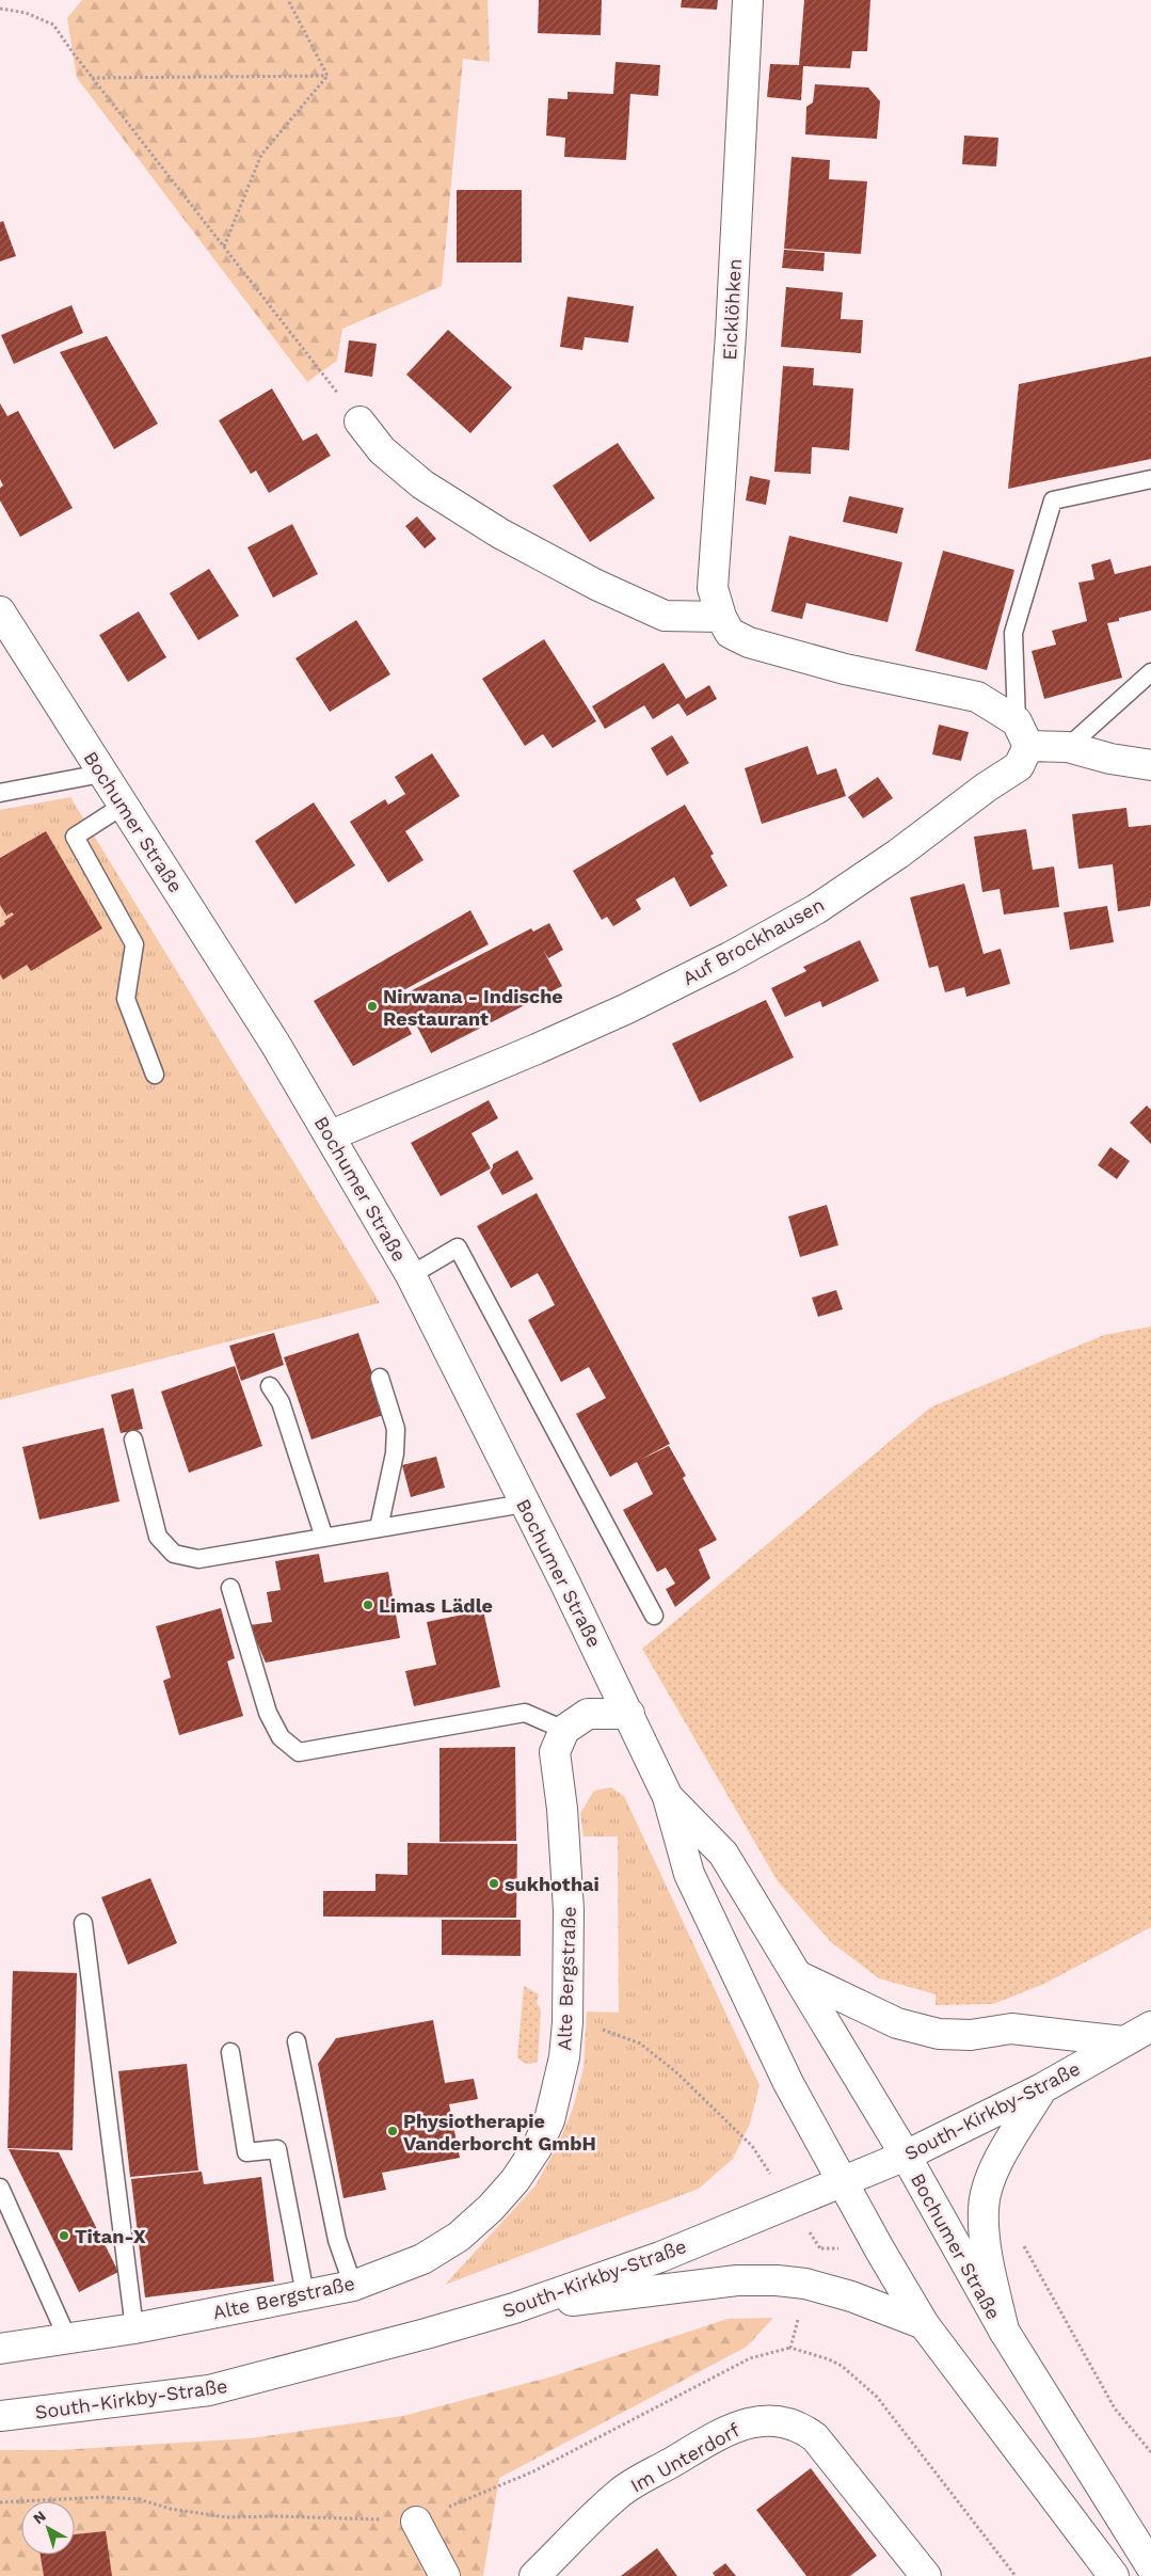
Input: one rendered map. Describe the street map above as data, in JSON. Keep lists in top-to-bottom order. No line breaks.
{"streets":{"main road":["Eicklöhken","Bochumer Straße","Auf Brockhausen","Alte Bergstraße","South-Kirkby-Straße","Im Unterdorf"]},"crossings":[["Eicklöhken","Auf Brockhausen"],["Bochumer Straße","Auf Brockhausen"],["Bochumer Straße","South-Kirkby-Straße"]],"places":["Nirwana - Indische Restaurant","Limas Lädle","sukhothai","Physiotherapie Vanderborcht GmbH","Titan-X"],"north":"top left"}
